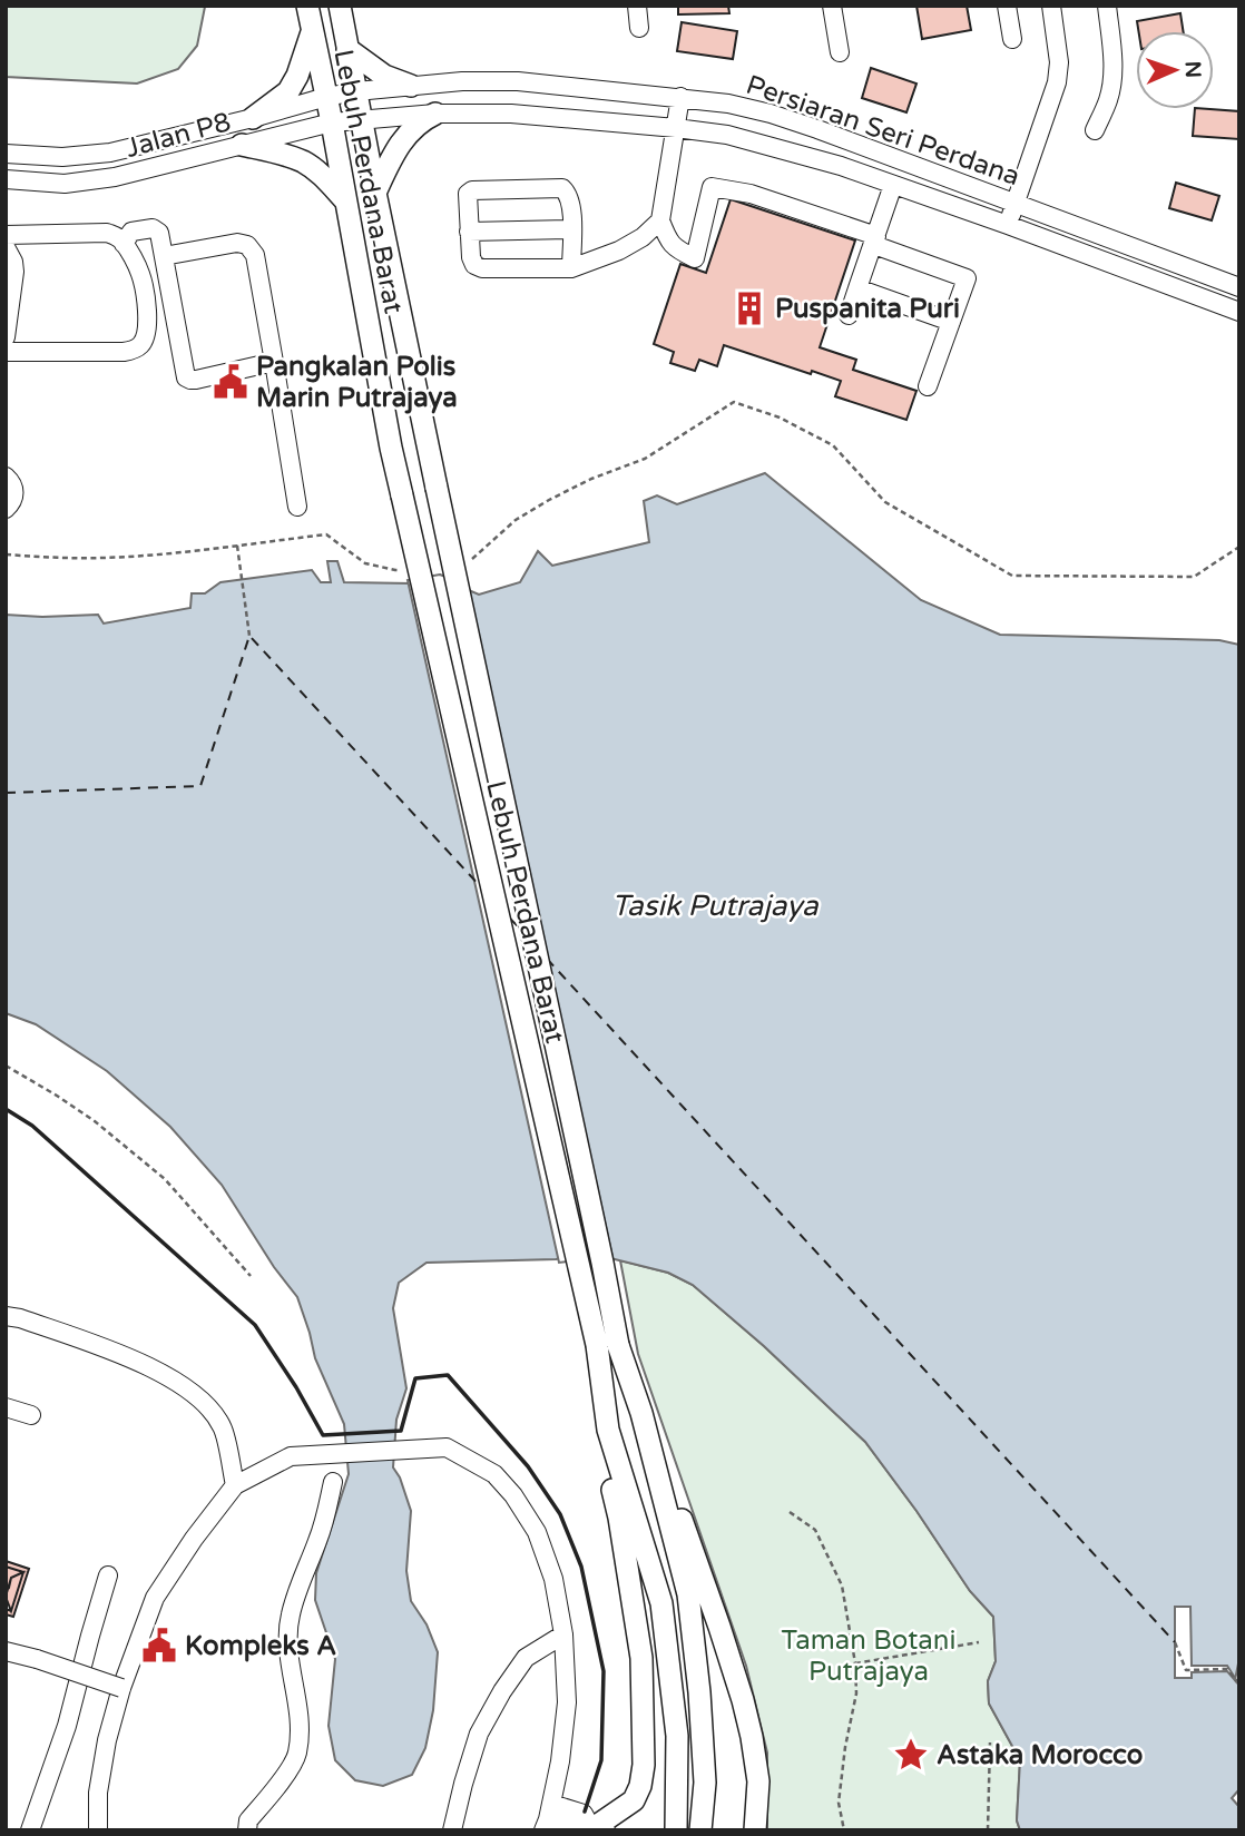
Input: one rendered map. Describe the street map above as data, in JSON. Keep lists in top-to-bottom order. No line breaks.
{"streets":{"main road":["Lebuh Perdana Barat"],"street":["Persiaran Seri Perdana","Jalan P8"]},"crossings":[["Persiaran Seri Perdana","Jalan P8"],["Persiaran Seri Perdana","Lebuh Perdana Barat"],["Jalan P8","Lebuh Perdana Barat"]],"water":["Tasik Putrajaya"],"parks":["Taman Botani Putrajaya"],"places":{"building":["Puspanita Puri"],"public building":["Pangkalan Polis Marin Putrajaya","Kompleks A"],"place":["Astaka Morocco"]},"north":"right"}
